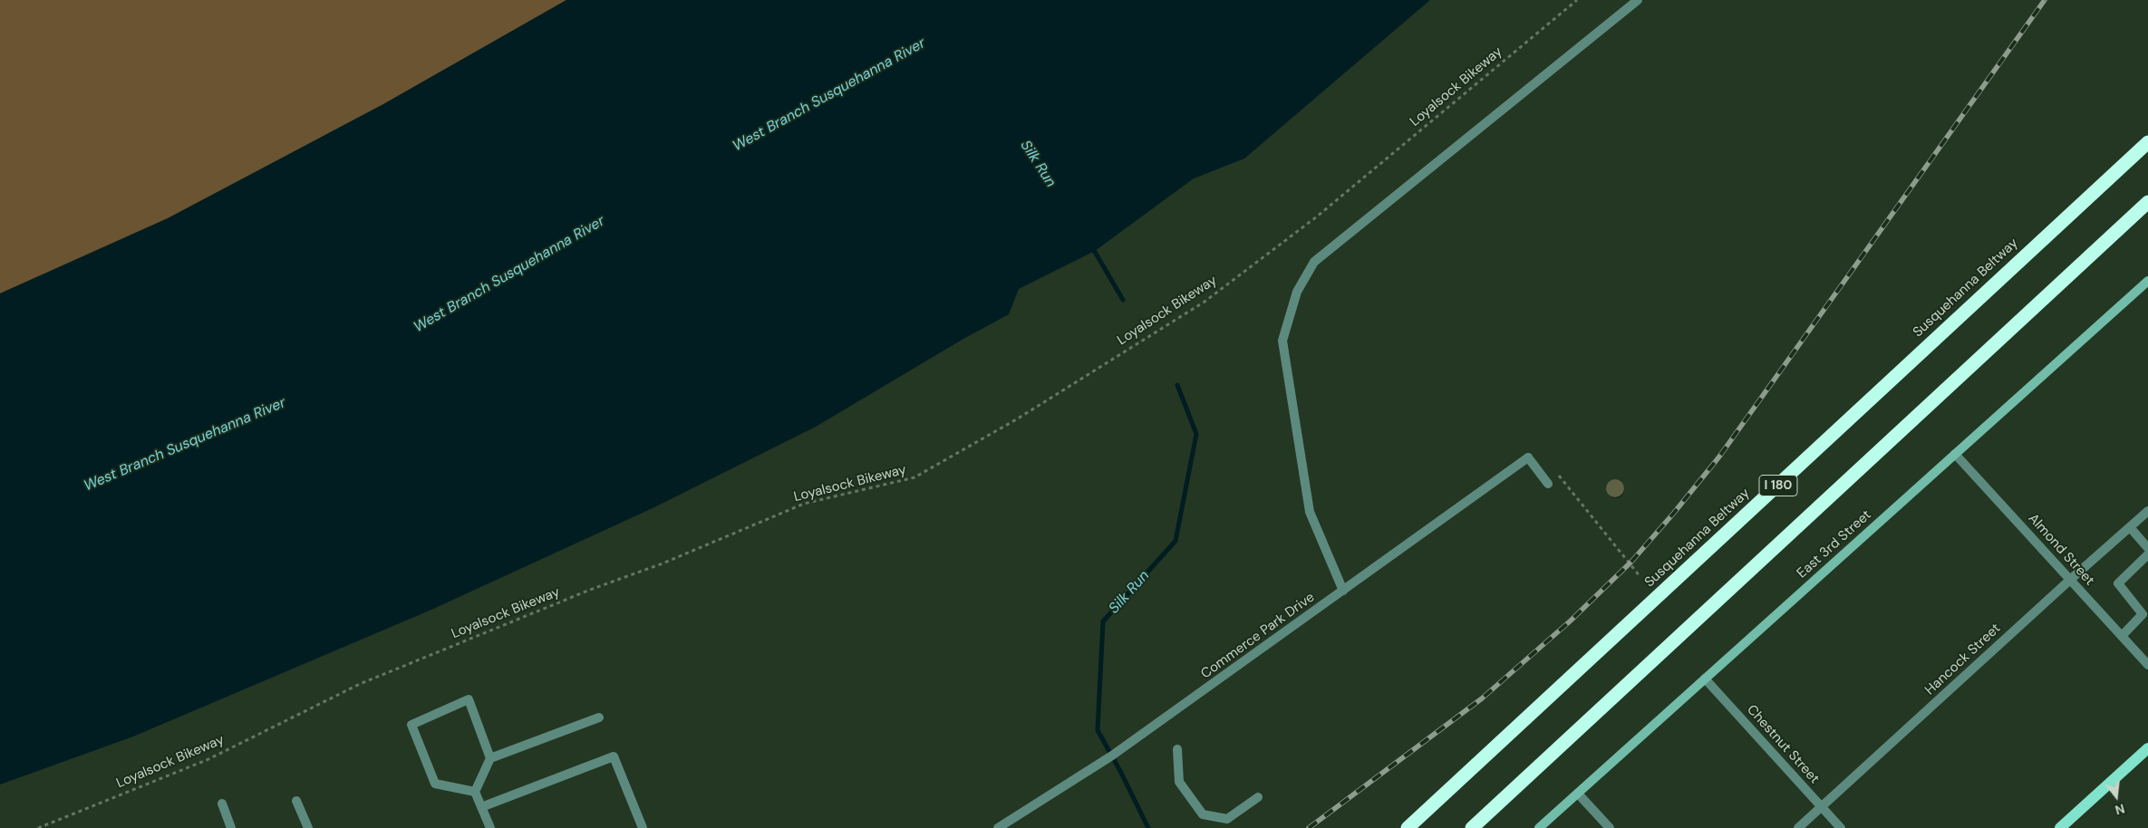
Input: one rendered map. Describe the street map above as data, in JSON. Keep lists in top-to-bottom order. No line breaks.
{"streets":{"highway":["Susquehanna Beltway","I 180"],"main road":["East 3rd Street"],"street":["Almond Street","Commerce Park Drive","Hancock Street","Chestnut Street"],"path":["Loyalsock Bikeway"]},"crossings":[["East 3rd Street","Almond Street"],["East 3rd Street","Chestnut Street"],["Almond Street","Hancock Street"],["Hancock Street","Chestnut Street"]],"water":["West Branch Susquehanna River","Silk Run"],"north":"bottom"}
